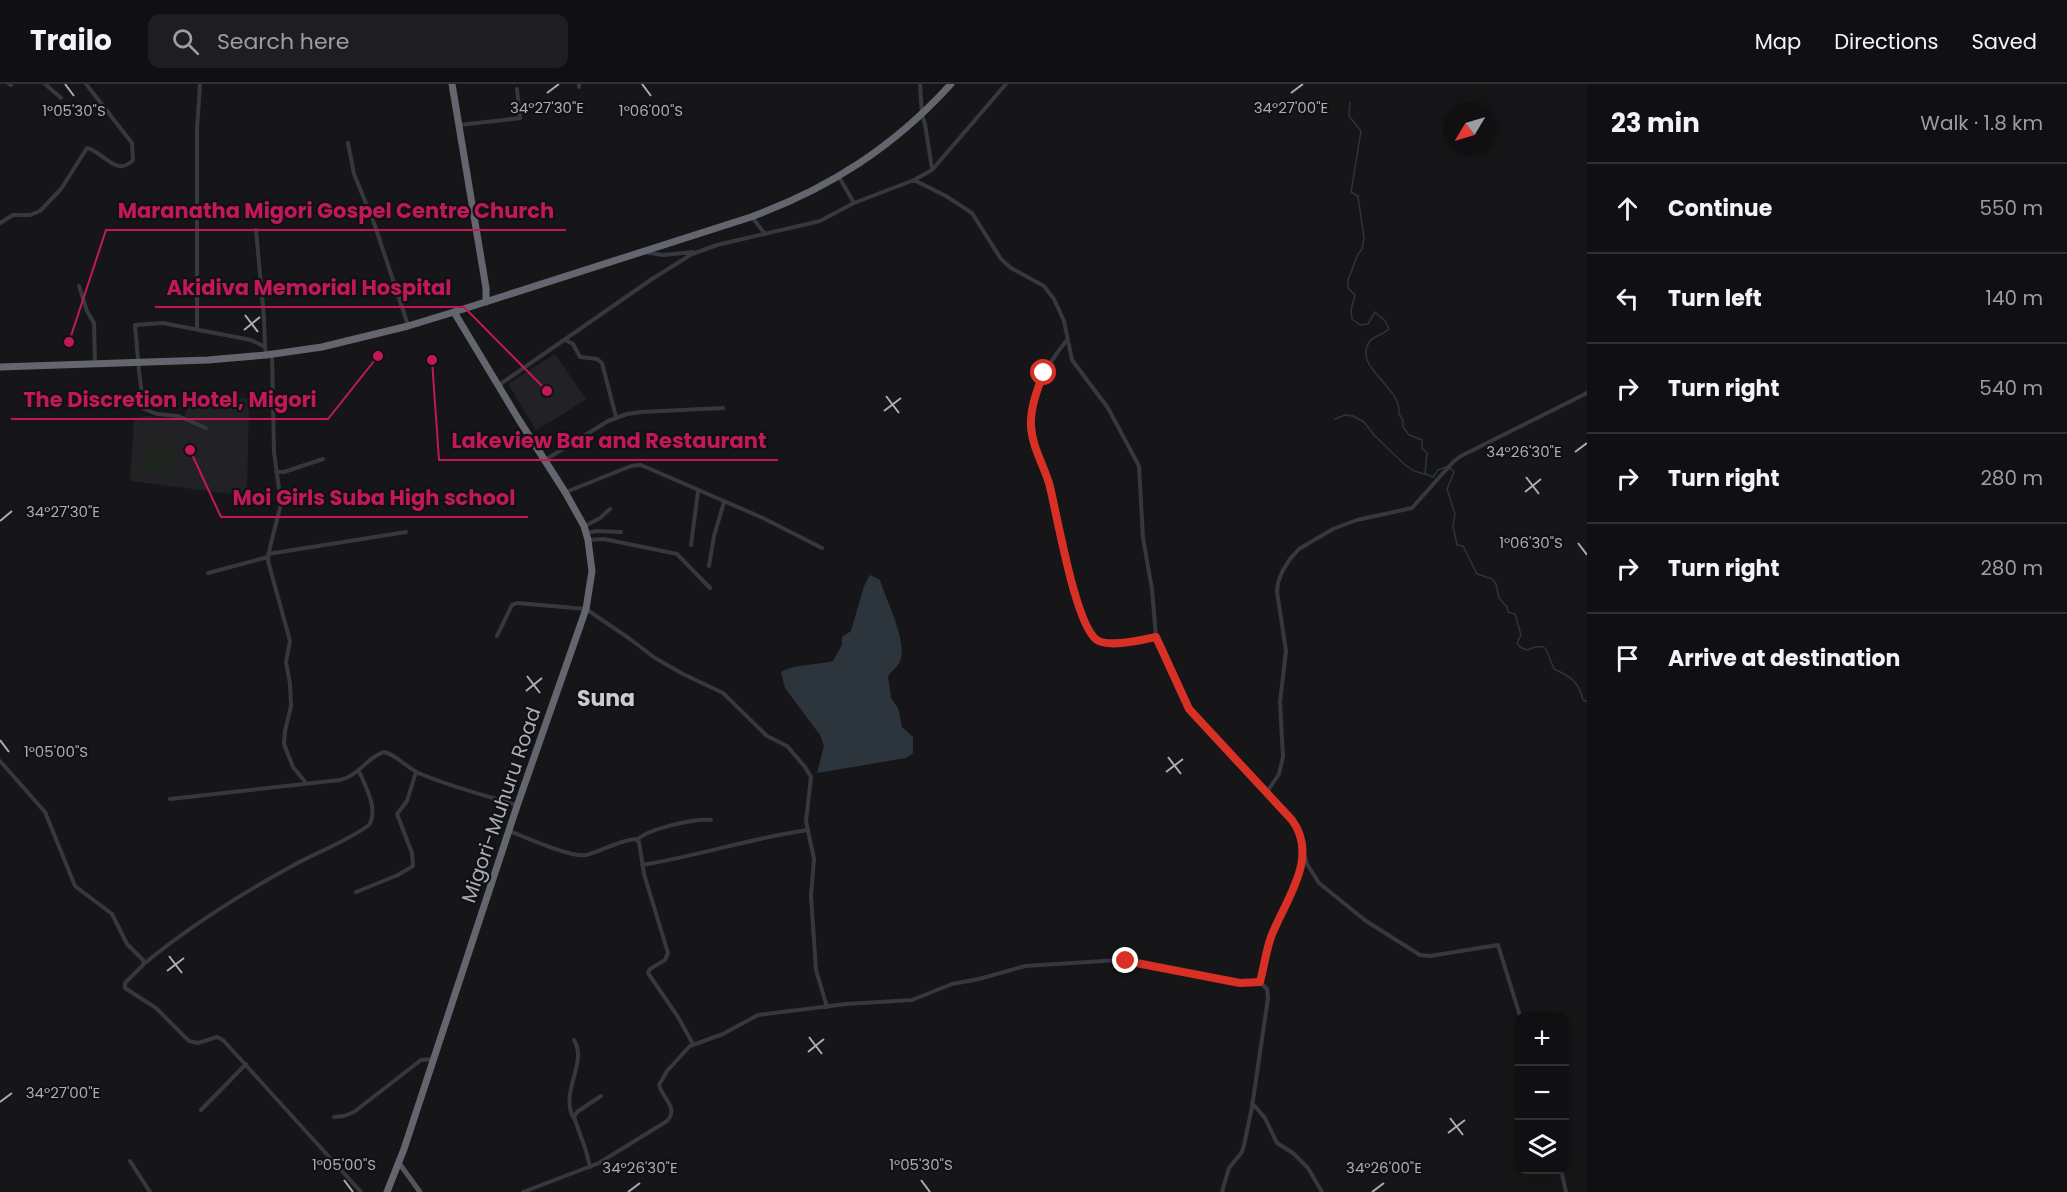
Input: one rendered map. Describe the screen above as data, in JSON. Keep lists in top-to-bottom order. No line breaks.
{"streets":{"highway":["Migori-Muhuru Road"]},"districts":["Suna"],"places":["Maranatha Migori Gospel Centre Church","The Discretion Hotel, Migori","Lakeview Bar and Restaurant","Akidiva Memorial Hospital","Moi Girls Suba High school"],"north":"bottom left","page":{"header":"Trailo","search":"Search here","nav":["Map","Directions","Saved"],"heading":["23 min","Walk · 1.8 km"],"list":[["Continue","550 m"],["Turn left","140 m"],["Turn right","540 m"],["Turn right","280 m"],["Turn right","280 m"],"Arrive at destination"],"map_buttons":["+","−"]},"coordinates":["34°27'30\"E","34°27'00\"E","1°05'30\"S","1°06'00\"S","34°26'30\"E","1°06'30\"S","1°05'00\"S","34°26'00\"E"]}
